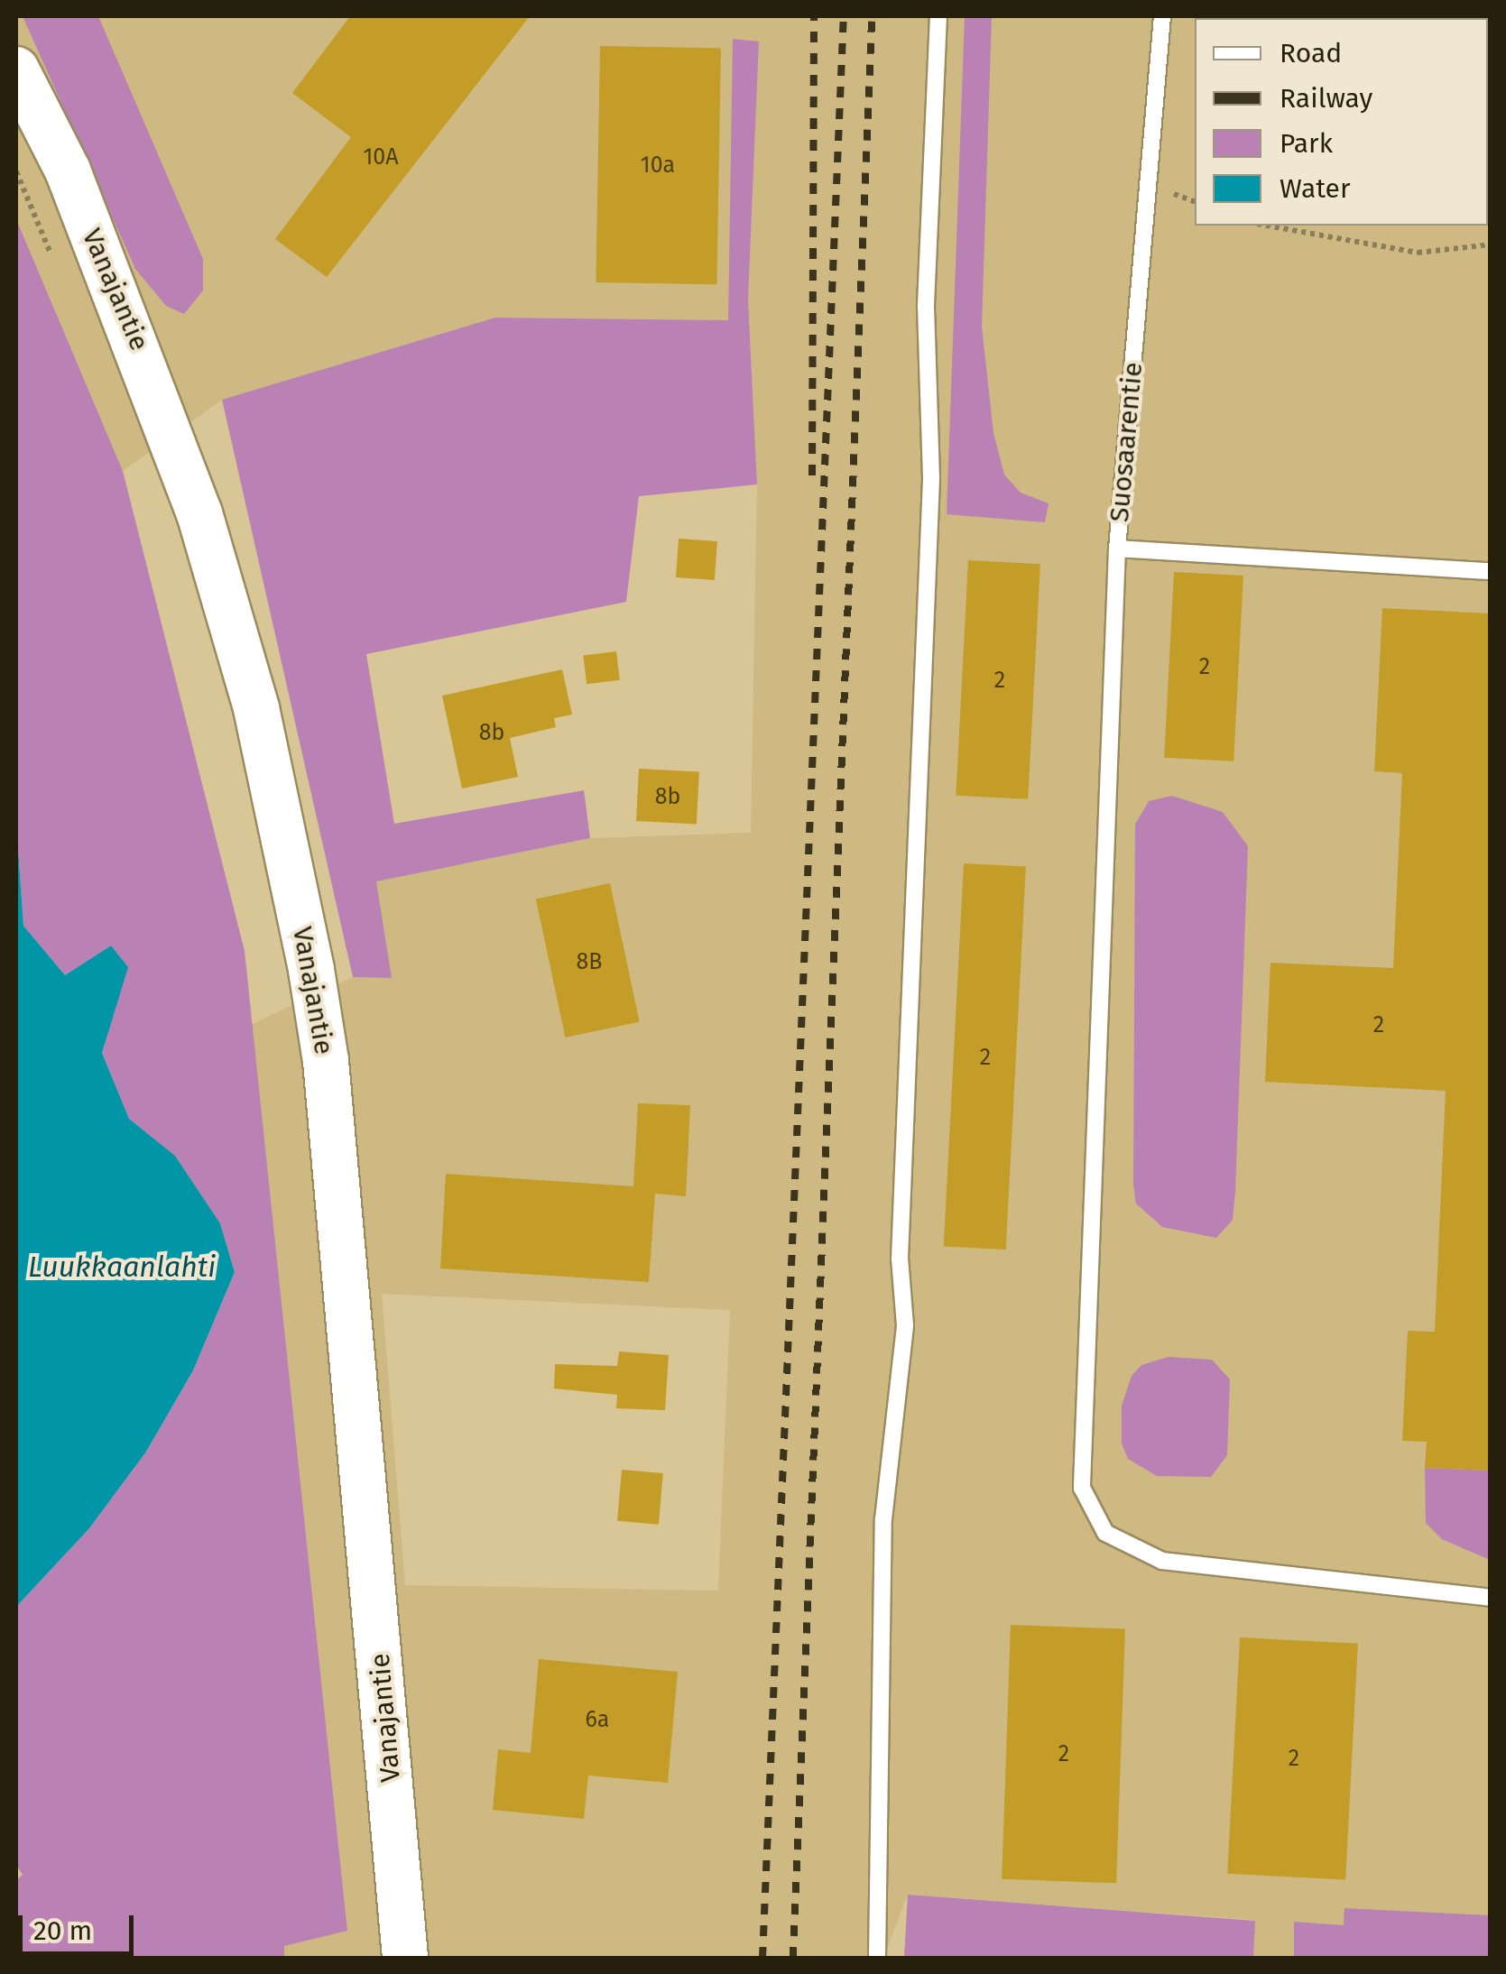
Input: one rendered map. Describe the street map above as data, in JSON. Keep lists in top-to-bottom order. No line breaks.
{"streets":{"street":["Vanajantie"],"lane":["Suosaarentie"]},"water":["Luukkaanlahti"],"house_numbers":["10A","10a","2","2","8b","8b","8B","2","2","6a","2","2"],"legend":["Road","Railway","Park","Water"],"scale_bar":"20 m"}
